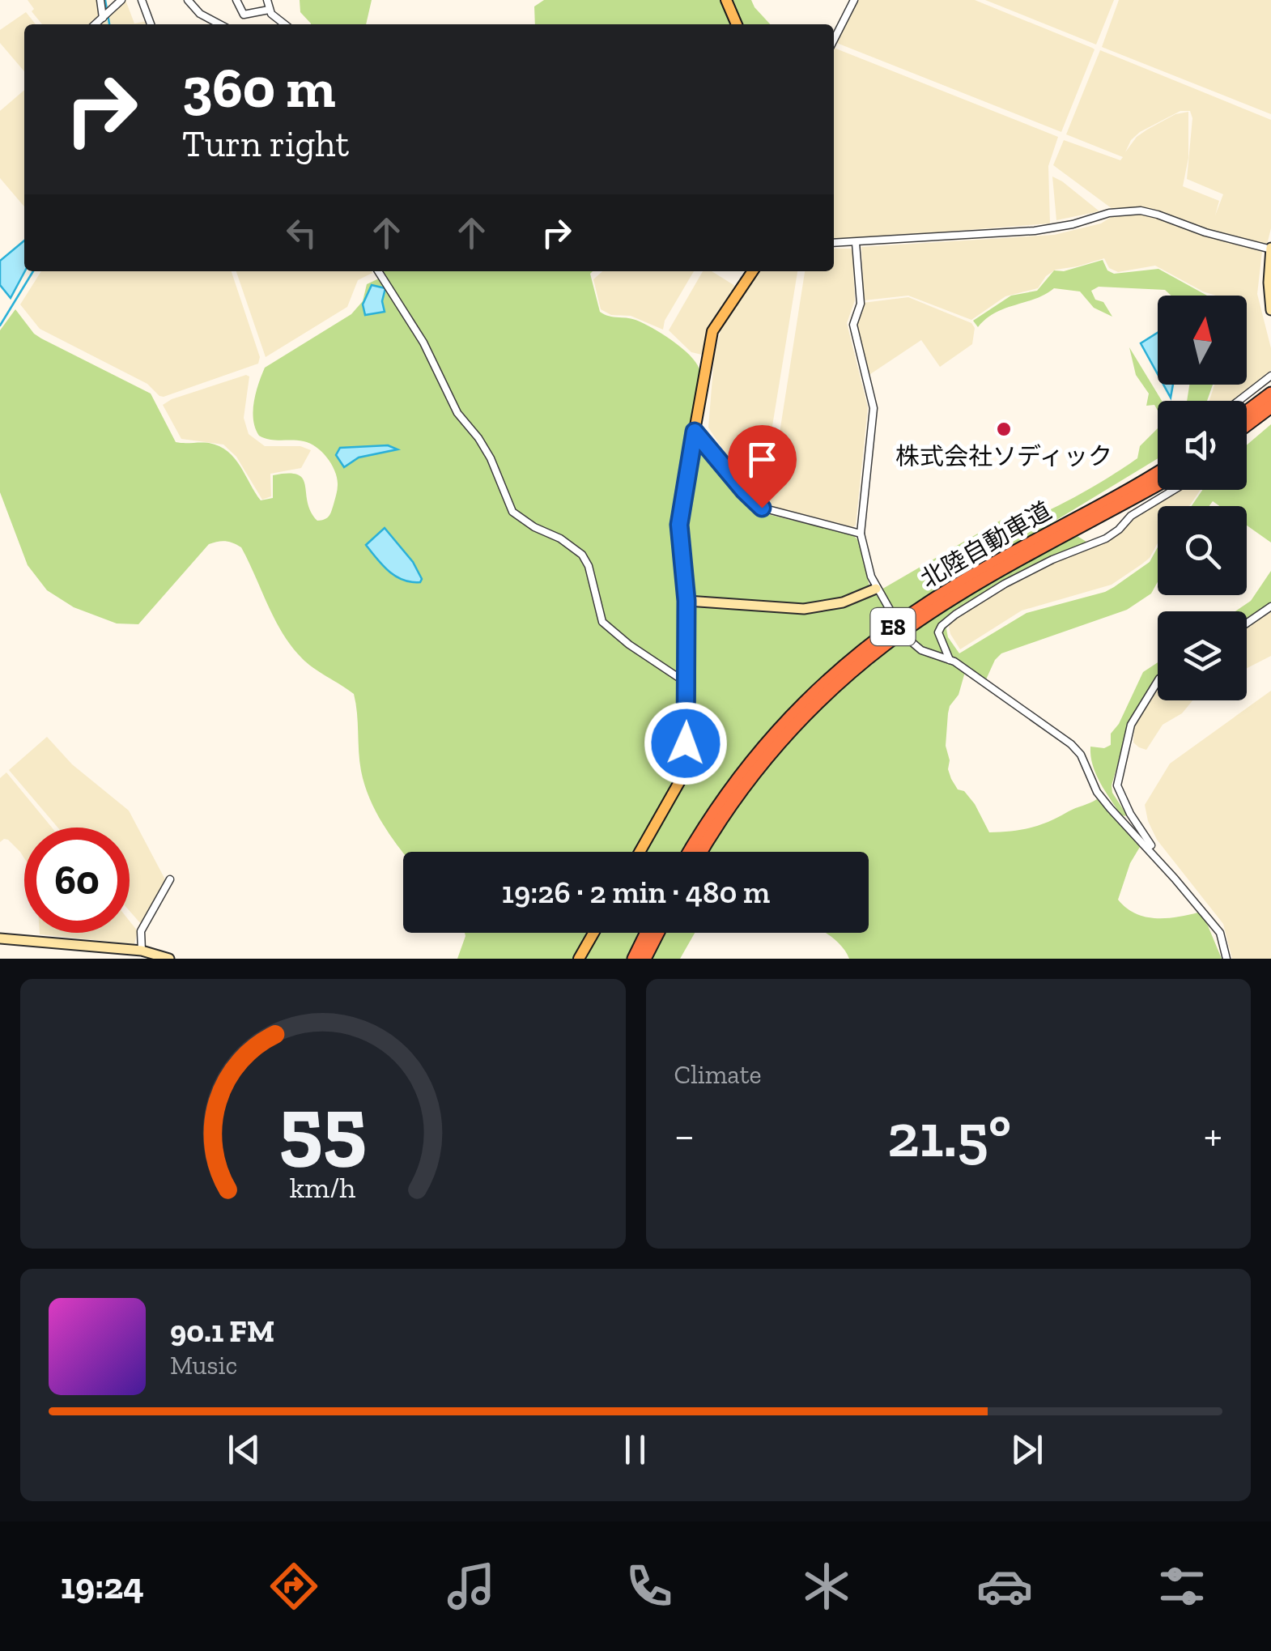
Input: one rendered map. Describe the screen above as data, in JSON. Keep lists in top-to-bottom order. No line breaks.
{"streets":{"highway":["北陸自動車道","E8"]},"places":["株式会社ソディック"],"north":"top","page":{"turn":["360 m","Turn right"],"limit":"60","trip":"19:26 · 2 min · 480 m","tile":"Climate","heat":["−","21.5°","+"],"song":["90.1 FM","Music"],"tabs":"19:24","gauge":["55","km/h"]}}
